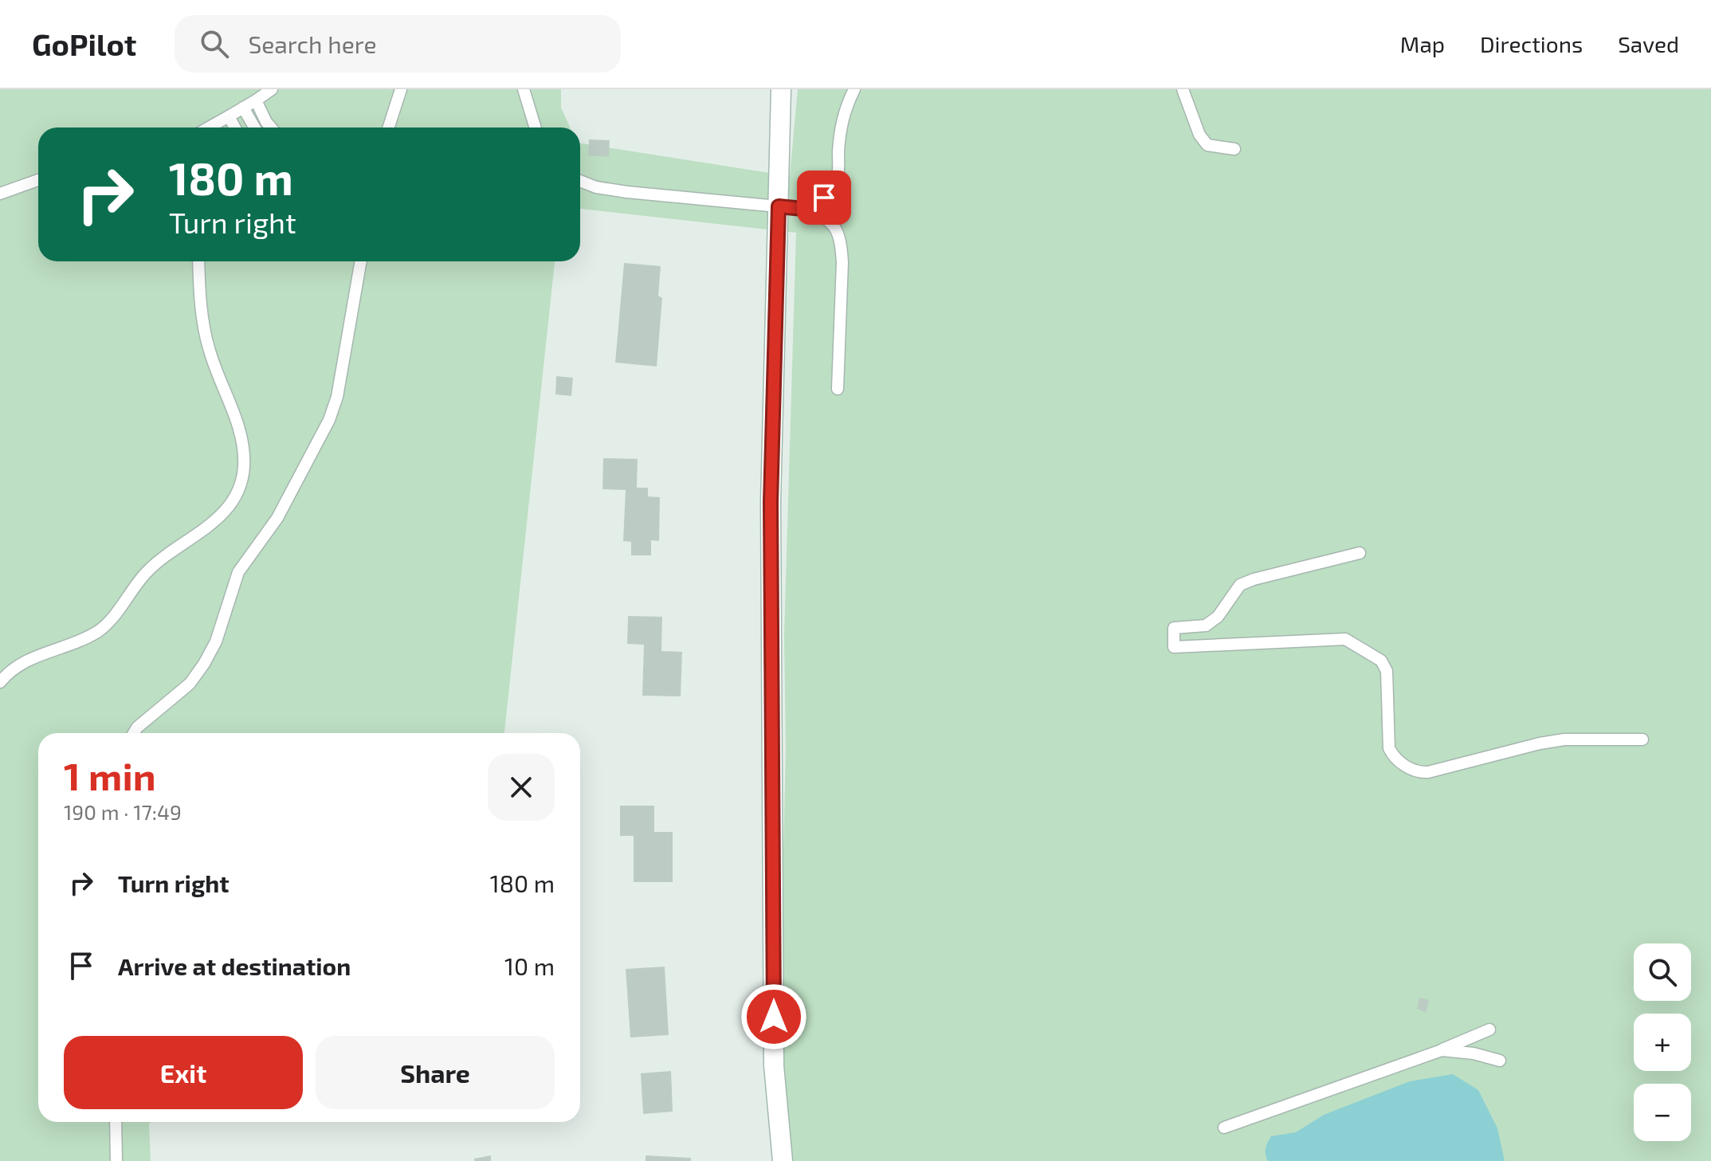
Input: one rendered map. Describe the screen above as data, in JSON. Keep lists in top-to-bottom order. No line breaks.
{"page":{"header":"GoPilot","search":"Search here","nav":["Map","Directions","Saved"],"turn":["180 m","Turn right"],"heading":["1 min","190 m · 17:49"],"list":[{"name":"Turn right","value":"180 m"},{"name":"Arrive at destination","value":"10 m"}],"map_buttons":["+","−"],"buttons":["Exit","Share"]}}
